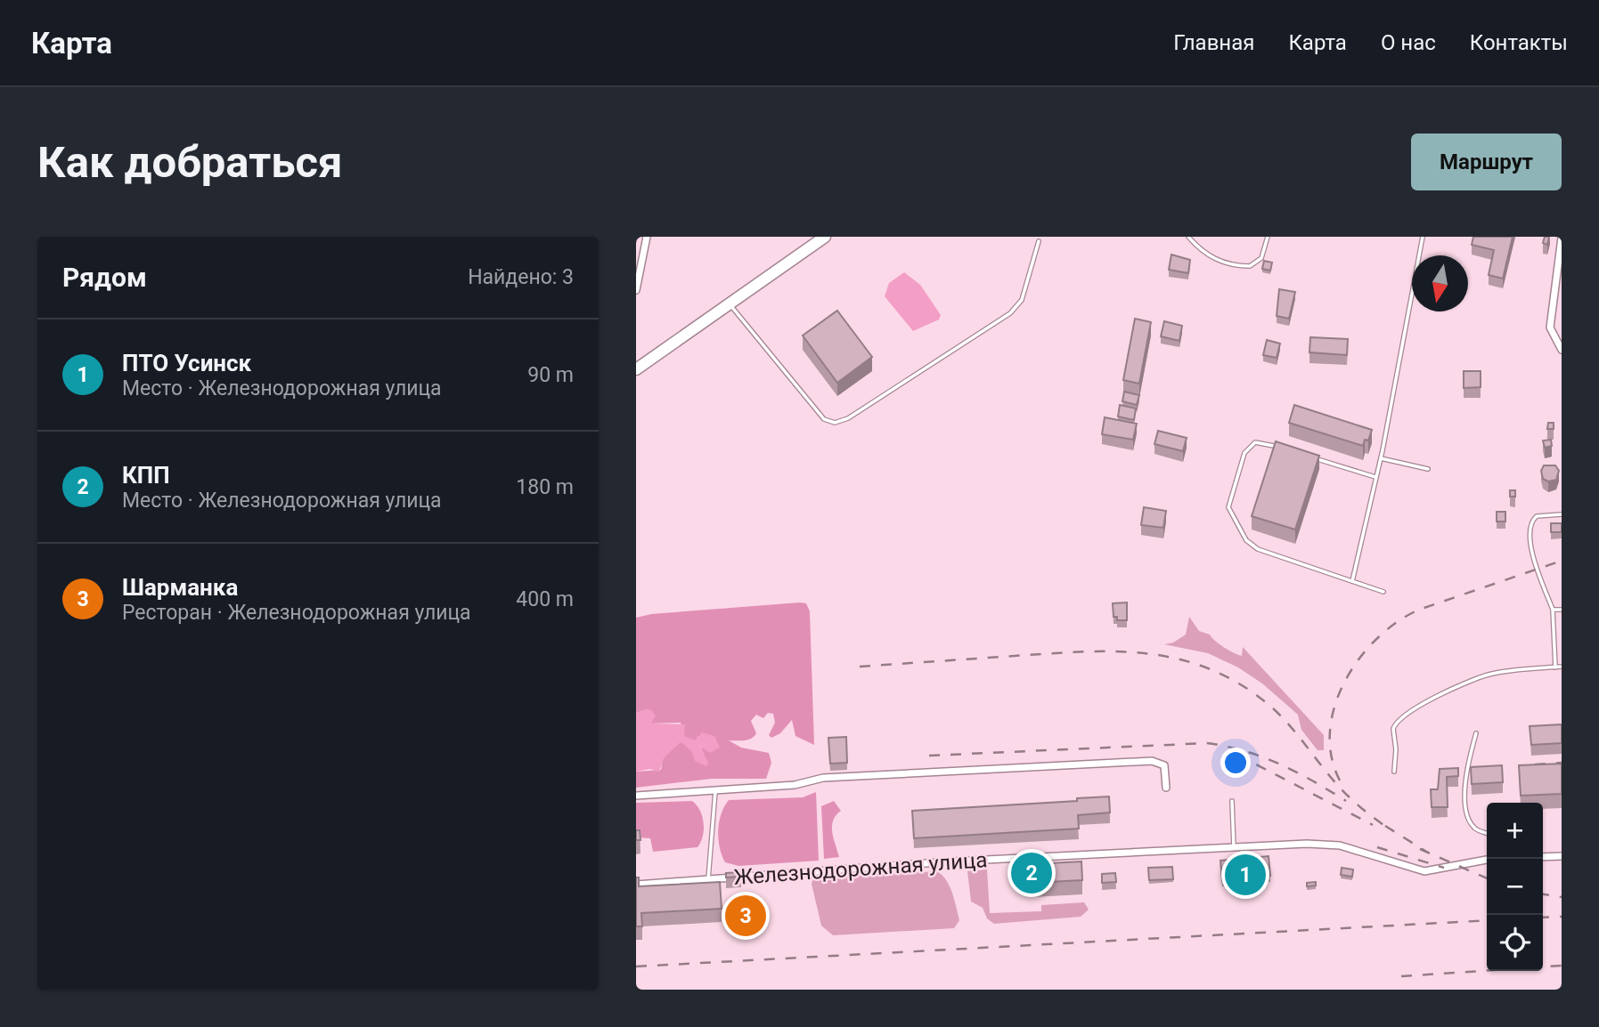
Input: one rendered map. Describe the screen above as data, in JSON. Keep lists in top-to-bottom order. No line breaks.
{"streets":{"street":["Железнодорожная улица"]},"north":"bottom","page":{"header":"Карта","nav":["Главная","Карта","О нас","Контакты"],"buttons":"Маршрут","title":"Как добраться","heading":["Рядом","Найдено: 3"],"list":[{"mark":"1","name":"ПТО Усинск","note":"Место · Железнодорожная улица","value":"90 m"},{"mark":"2","name":"КПП","note":"Место · Железнодорожная улица","value":"180 m"},{"mark":"3","name":"Шарманка","note":"Ресторан · Железнодорожная улица","value":"400 m"}],"map_buttons":["+","−"],"pins":["2","1","3"]}}
